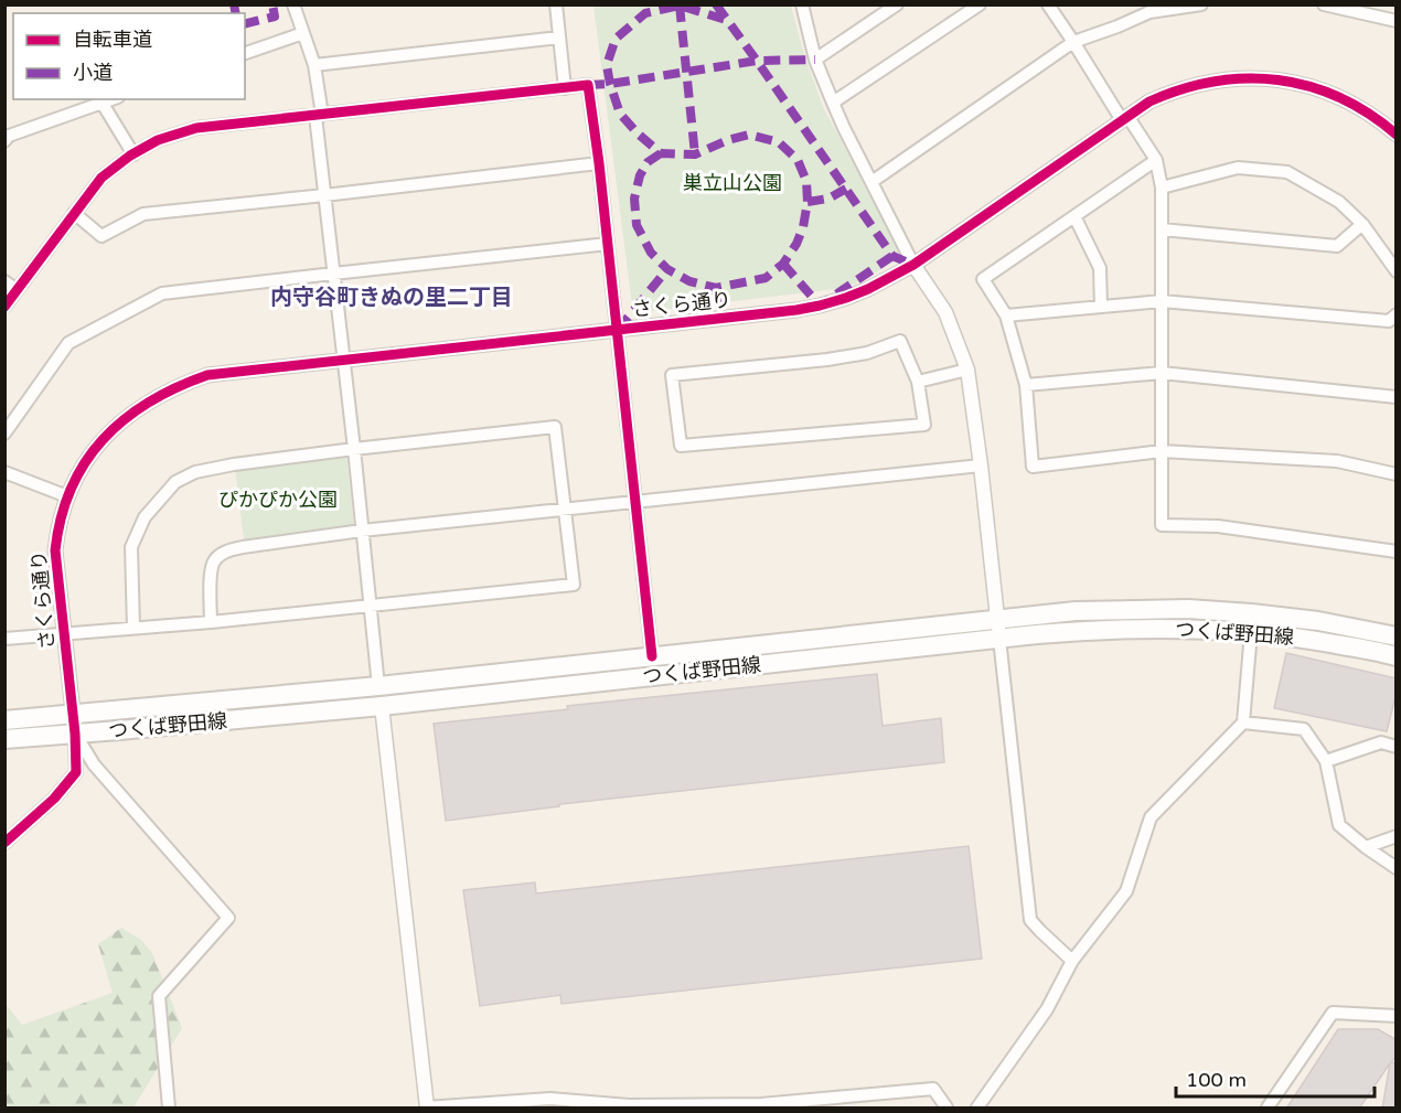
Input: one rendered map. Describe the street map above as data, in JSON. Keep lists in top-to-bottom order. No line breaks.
{"streets":{"main road":["つくば野田線"],"street":["さくら通り"]},"crossings":[["さくら通り","つくば野田線"]],"districts":["内守谷町きぬの里二丁目"],"parks":["巣立山公園","ぴかぴか公園"],"legend":["自転車道","小道"],"scale_bar":"100 m"}
